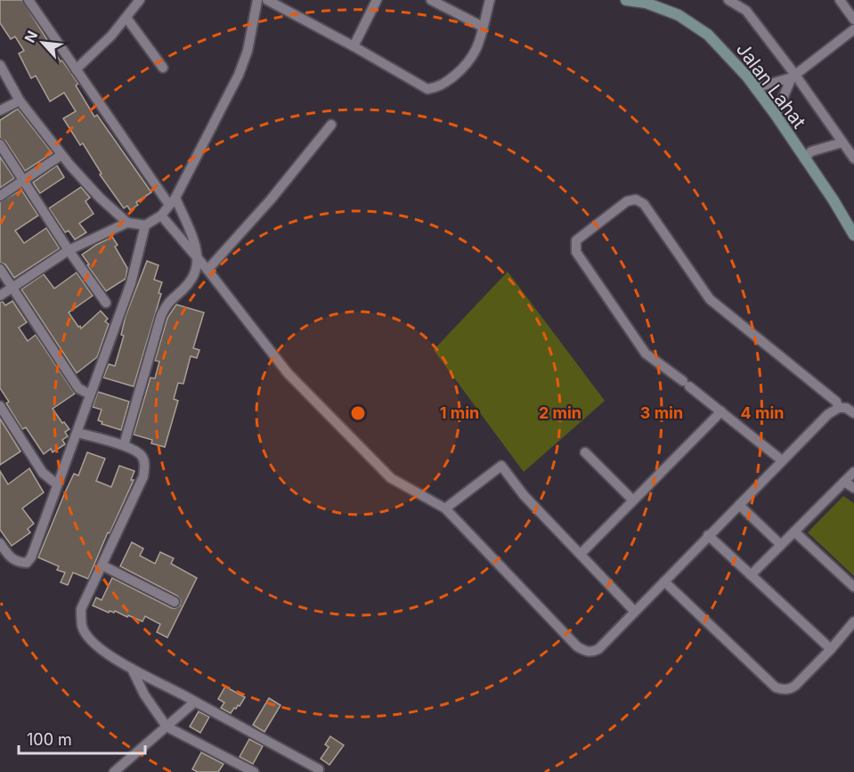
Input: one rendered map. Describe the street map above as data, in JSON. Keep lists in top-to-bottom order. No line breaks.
{"streets":{"main road":["Jalan Lahat"]},"scale_bar":"100 m","north":"top left","rings":["1 min","2 min","3 min","4 min"]}
